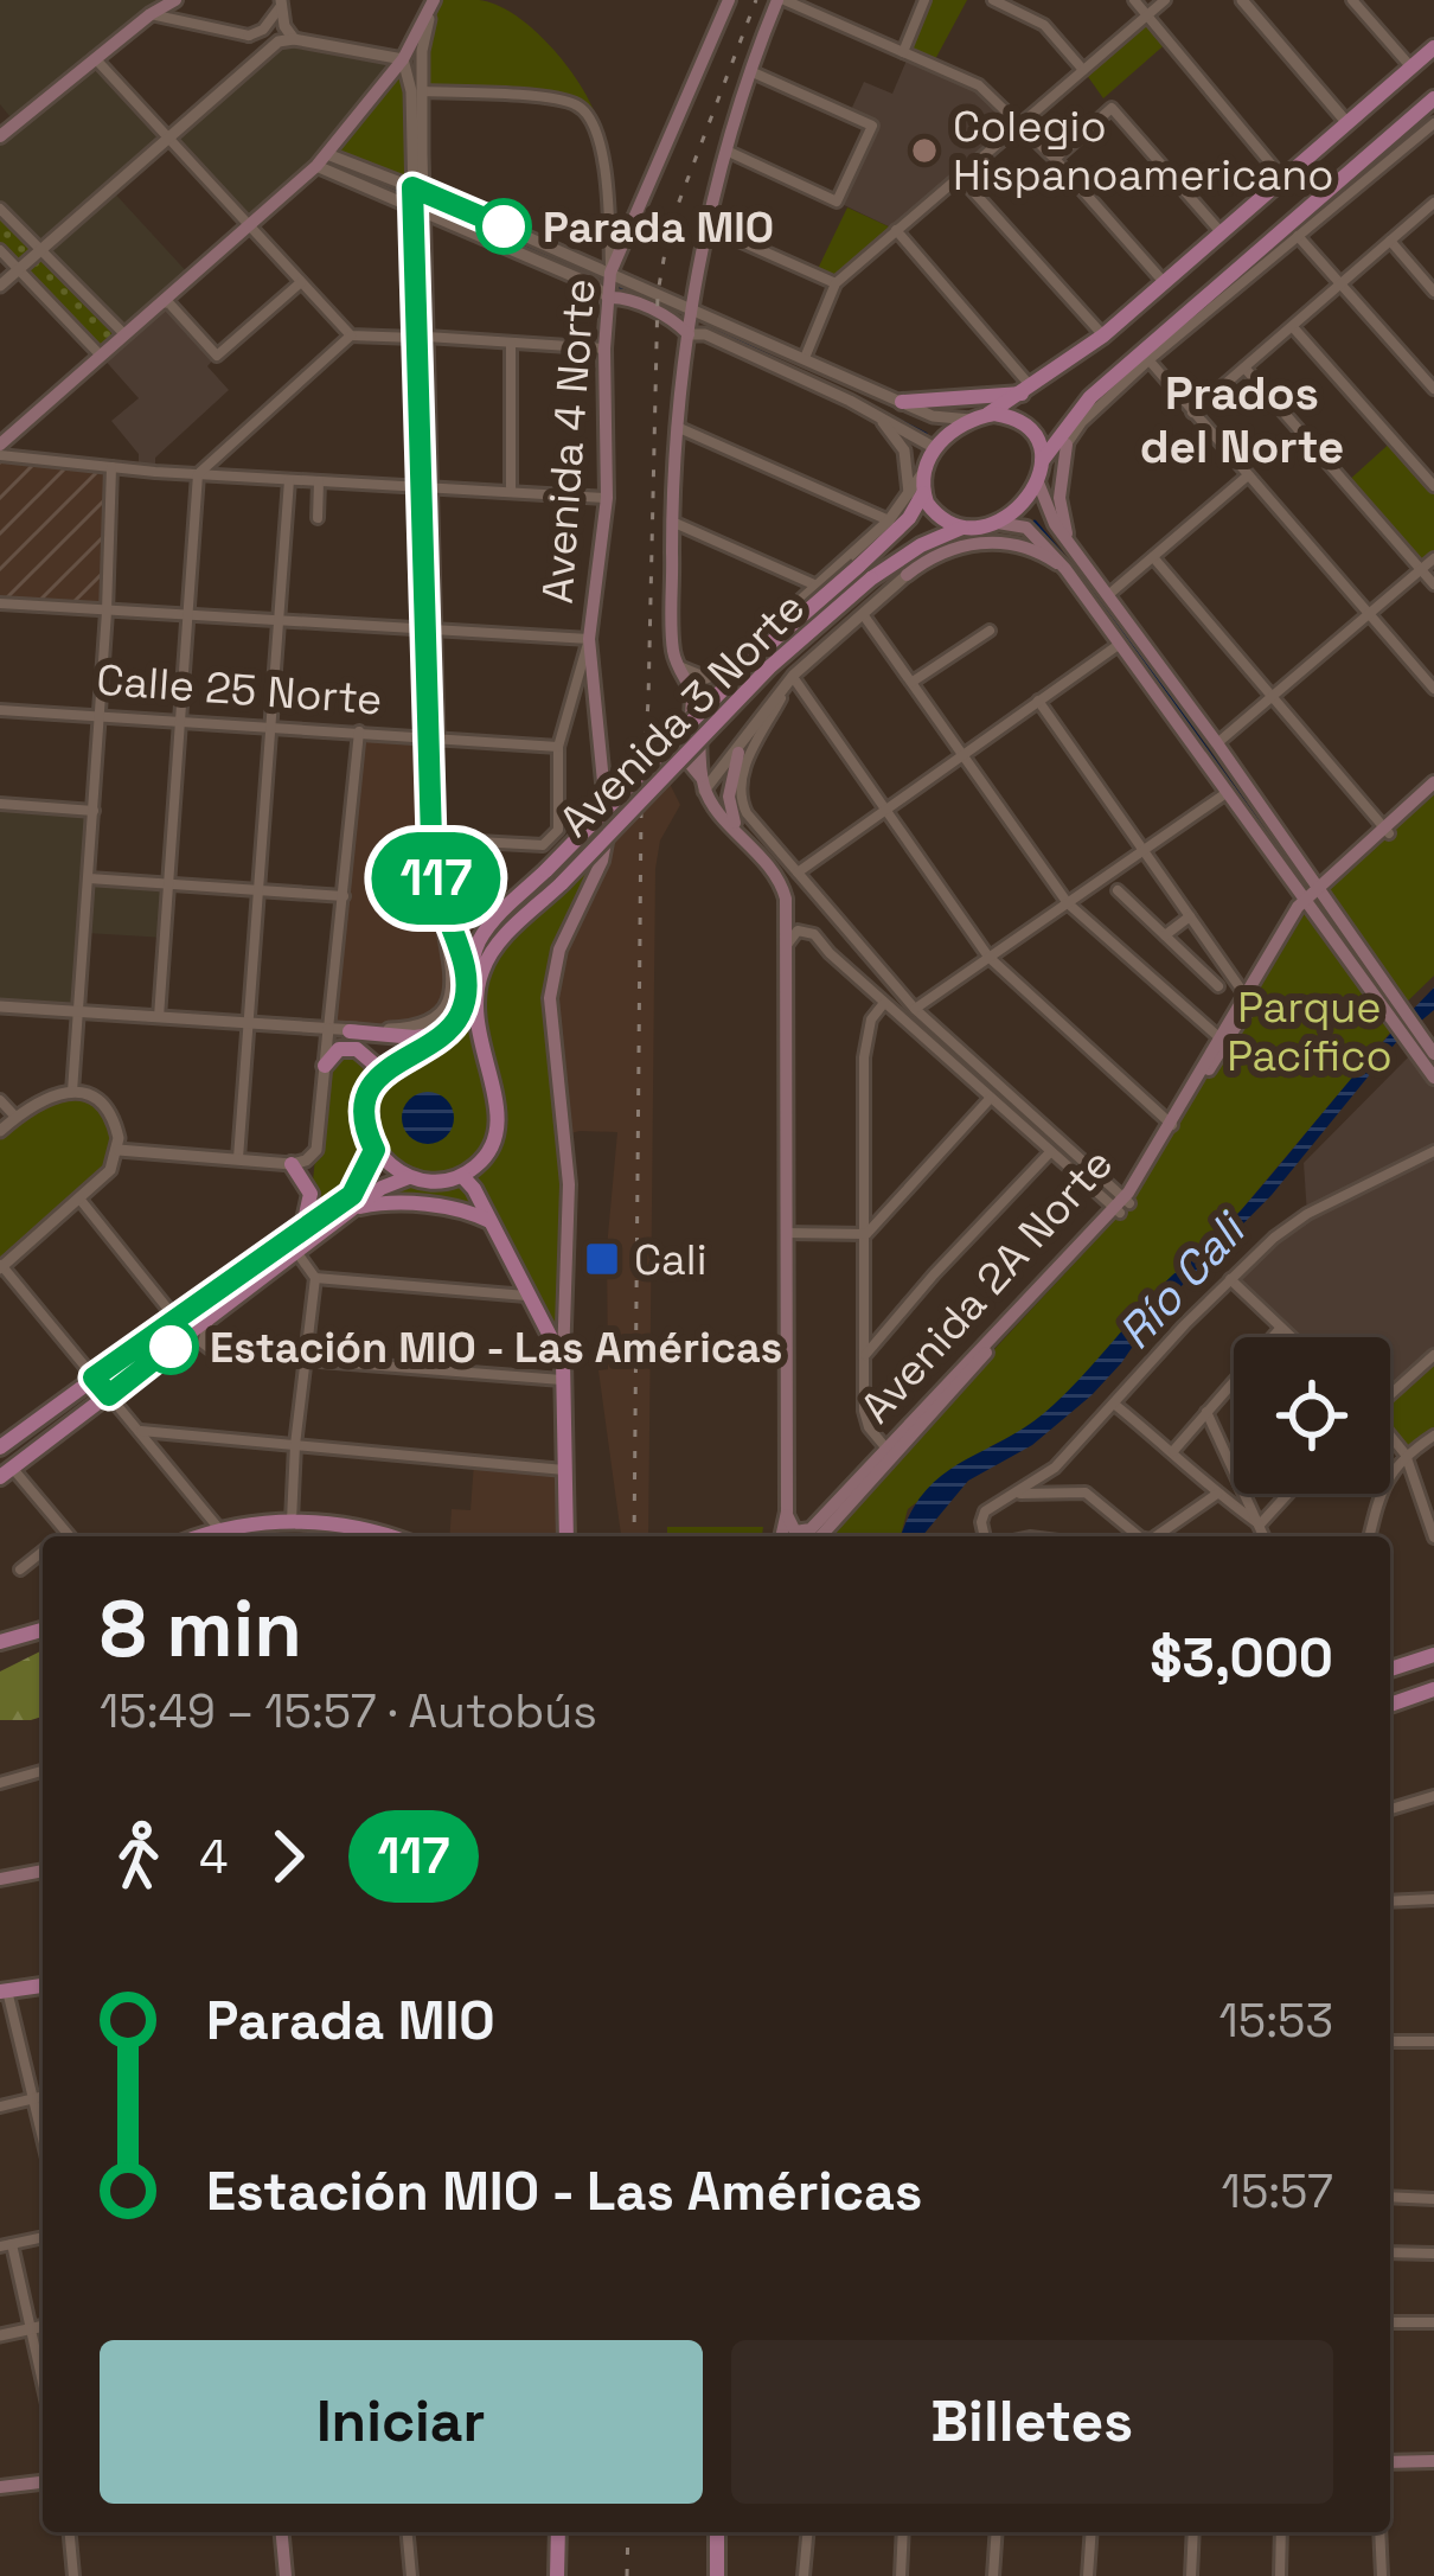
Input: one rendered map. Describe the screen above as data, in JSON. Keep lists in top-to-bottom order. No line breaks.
{"streets":{"main road":["Avenida 4 Norte","Avenida 3 Norte","Avenida 2A Norte"],"street":["Calle 25 Norte"]},"districts":["Prados del Norte"],"water":["Río Cali"],"parks":["Parque Pacífico"],"places":{"other":["Colegio Hispanoamericano","Parada MIO","Estación MIO - Las Américas"],"transit":["Cali"]},"lines":["bus line 117"],"page":{"on_map":"117","heading":["8 min","15:49 – 15:57 · Autobús","$3,000"],"legs":["4","117"],"list":[{"name":"Parada MIO","value":"15:53"},{"name":"Estación MIO - Las Américas","value":"15:57"}],"buttons":["Iniciar","Billetes"]}}
